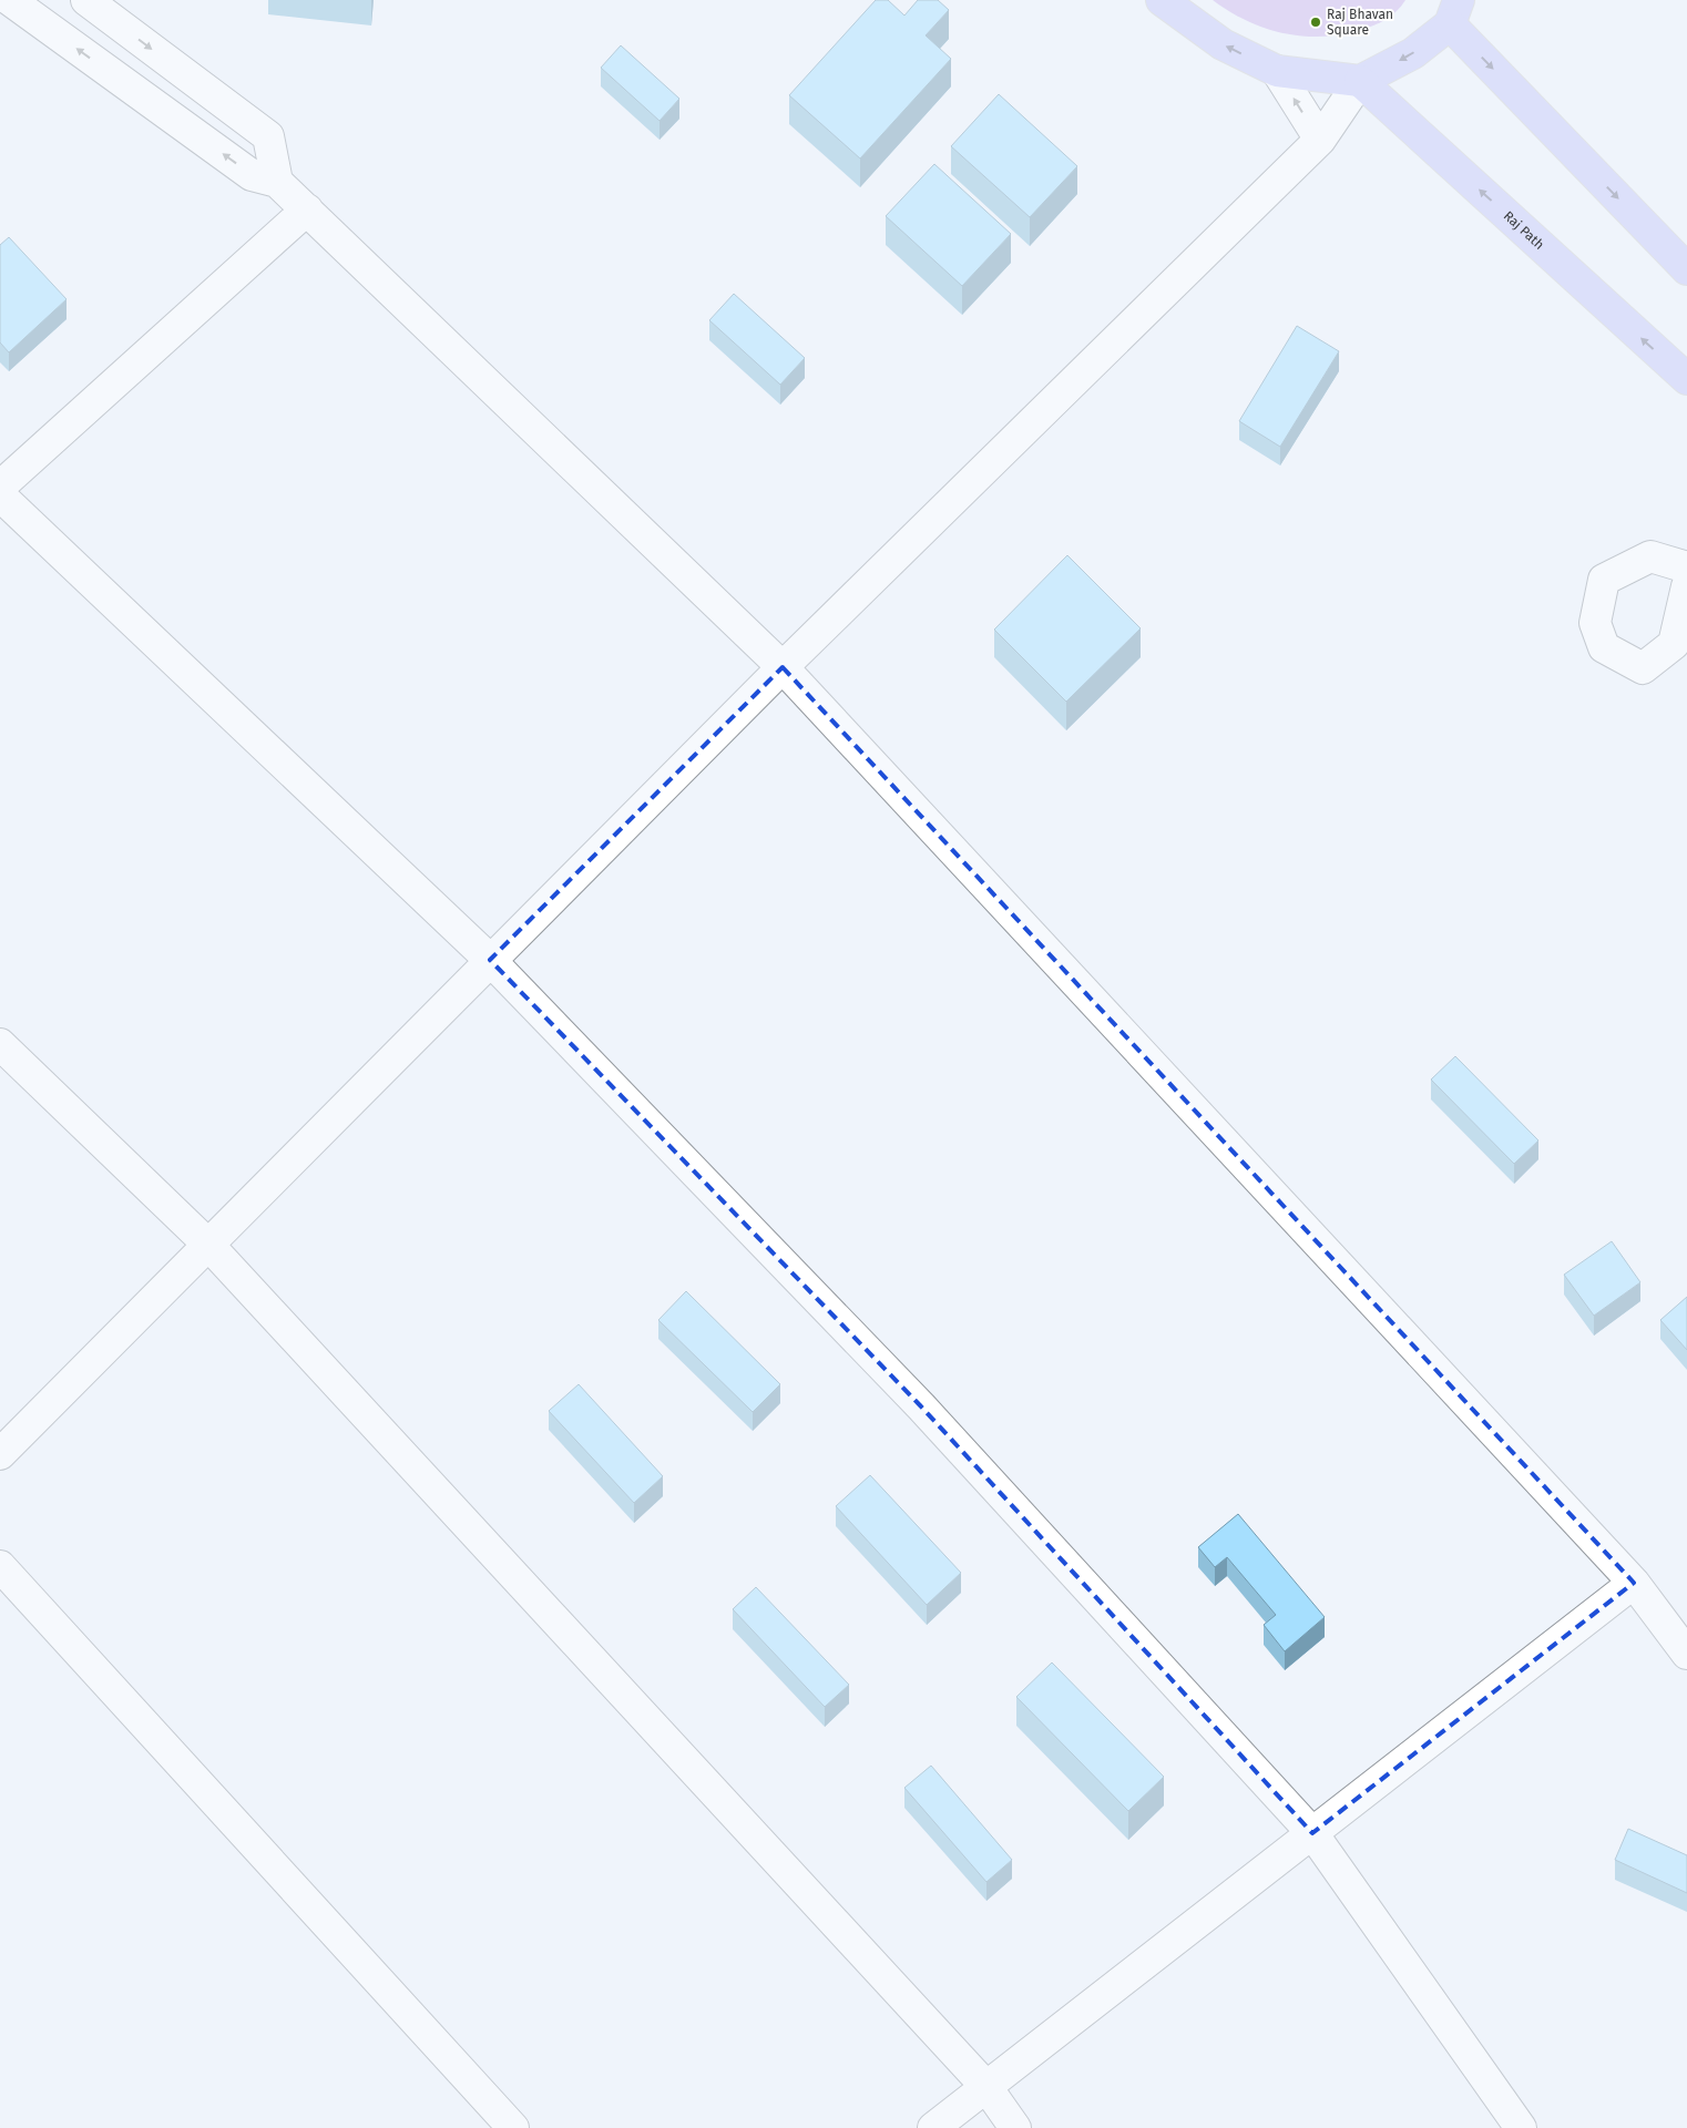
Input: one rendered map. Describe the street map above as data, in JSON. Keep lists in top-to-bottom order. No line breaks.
{"streets":{"main road":["Raj Path"]},"places":["Raj Bhavan Square"]}
